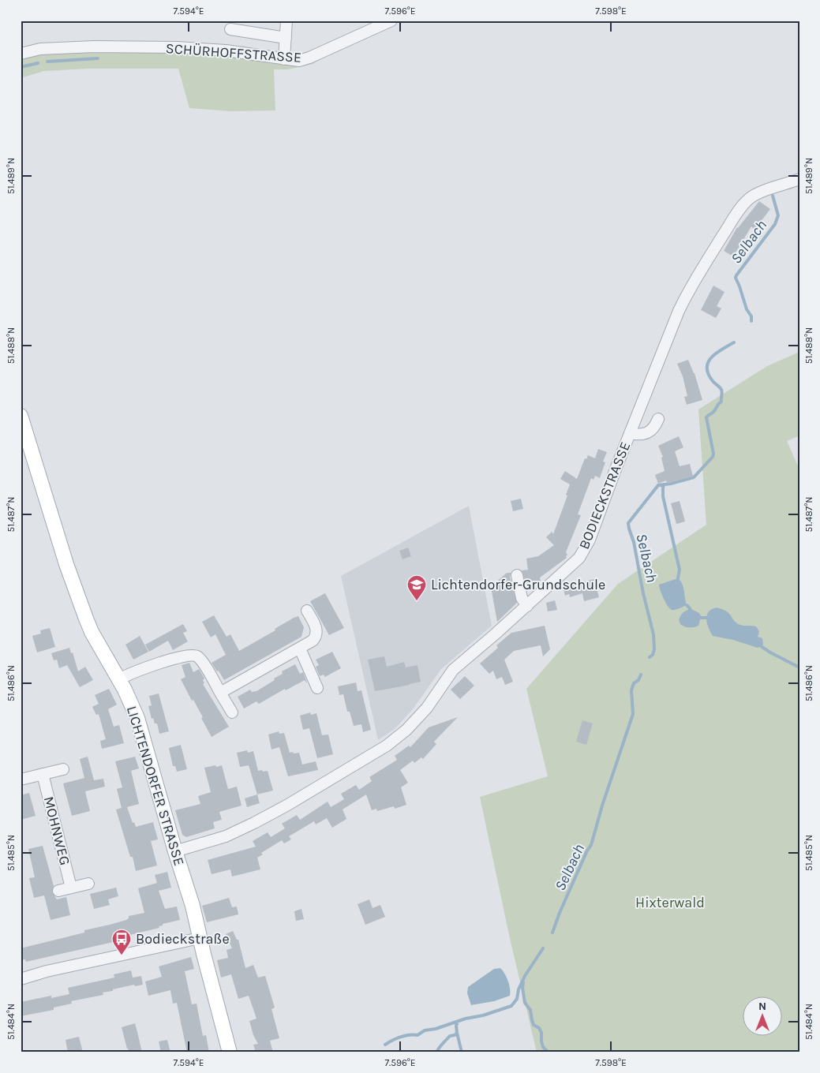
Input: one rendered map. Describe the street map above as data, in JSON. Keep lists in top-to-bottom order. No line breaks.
{"streets":{"main road":["LICHTENDORFER STRASSE"],"street":["SCHÜRHOFFSTRASSE","BODIECKSTRASSE","MOHNWEG"]},"crossings":[["BODIECKSTRASSE","LICHTENDORFER STRASSE"]],"water":["Selbach"],"parks":["Hixterwald"],"places":{"school or university":["Lichtendorfer-Grundschule"],"bus stop":["Bodieckstraße"]},"north":"top","coordinates":["7.594°E","7.596°E","7.598°E","51.489°N","51.488°N","51.487°N","51.486°N","51.485°N","51.484°N"]}
